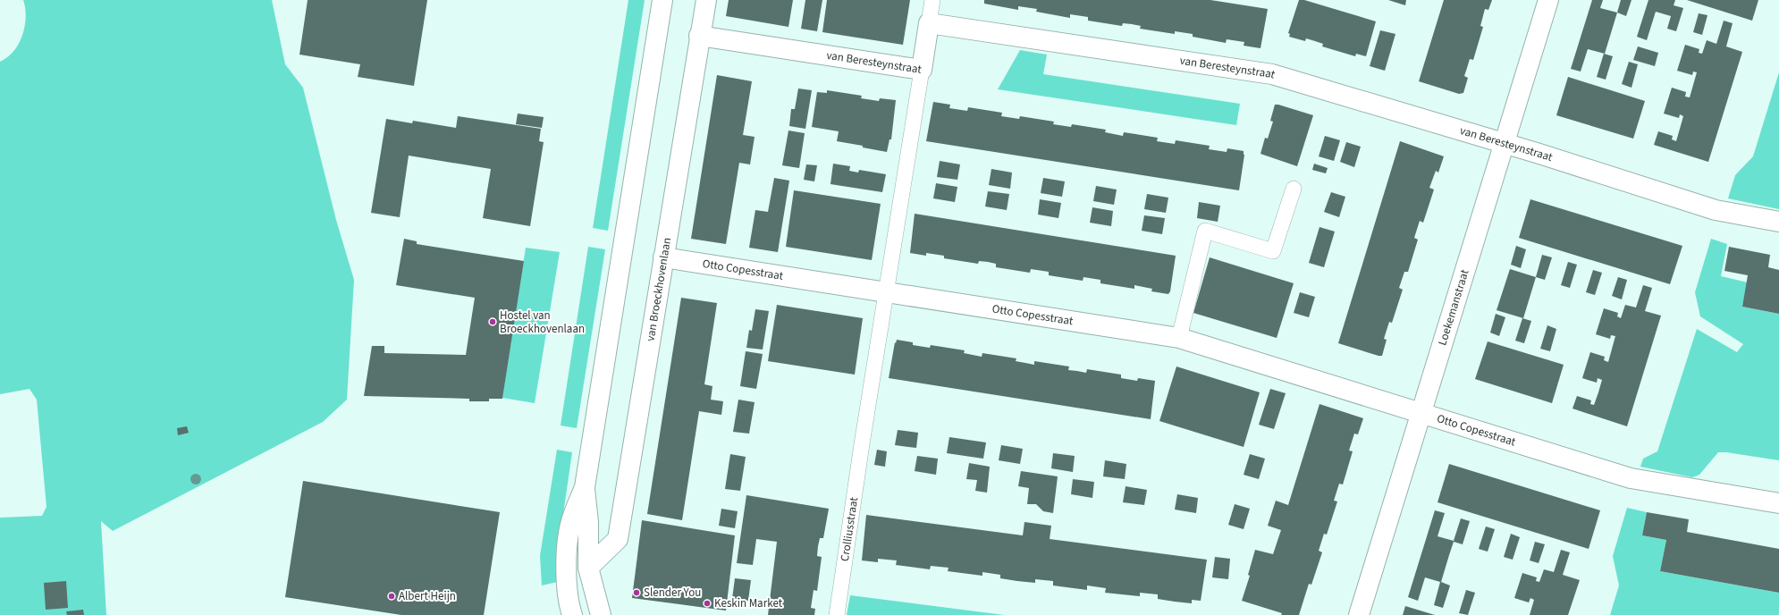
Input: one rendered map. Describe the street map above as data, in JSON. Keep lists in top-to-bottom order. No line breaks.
{"streets":{"street":["van Beresteynstraat","Otto Copesstraat","van Broeckhovenlaan","Loekemanstraat"],"lane":["Crolliusstraat"]},"crossings":[["van Beresteynstraat","van Broeckhovenlaan"],["van Beresteynstraat","Loekemanstraat"],["Otto Copesstraat","van Broeckhovenlaan"],["Otto Copesstraat","Loekemanstraat"],["Otto Copesstraat","Crolliusstraat"]],"places":["Hostel van Broeckhovenlaan","Slender You","Albert Heijn","Keskin Market"]}
